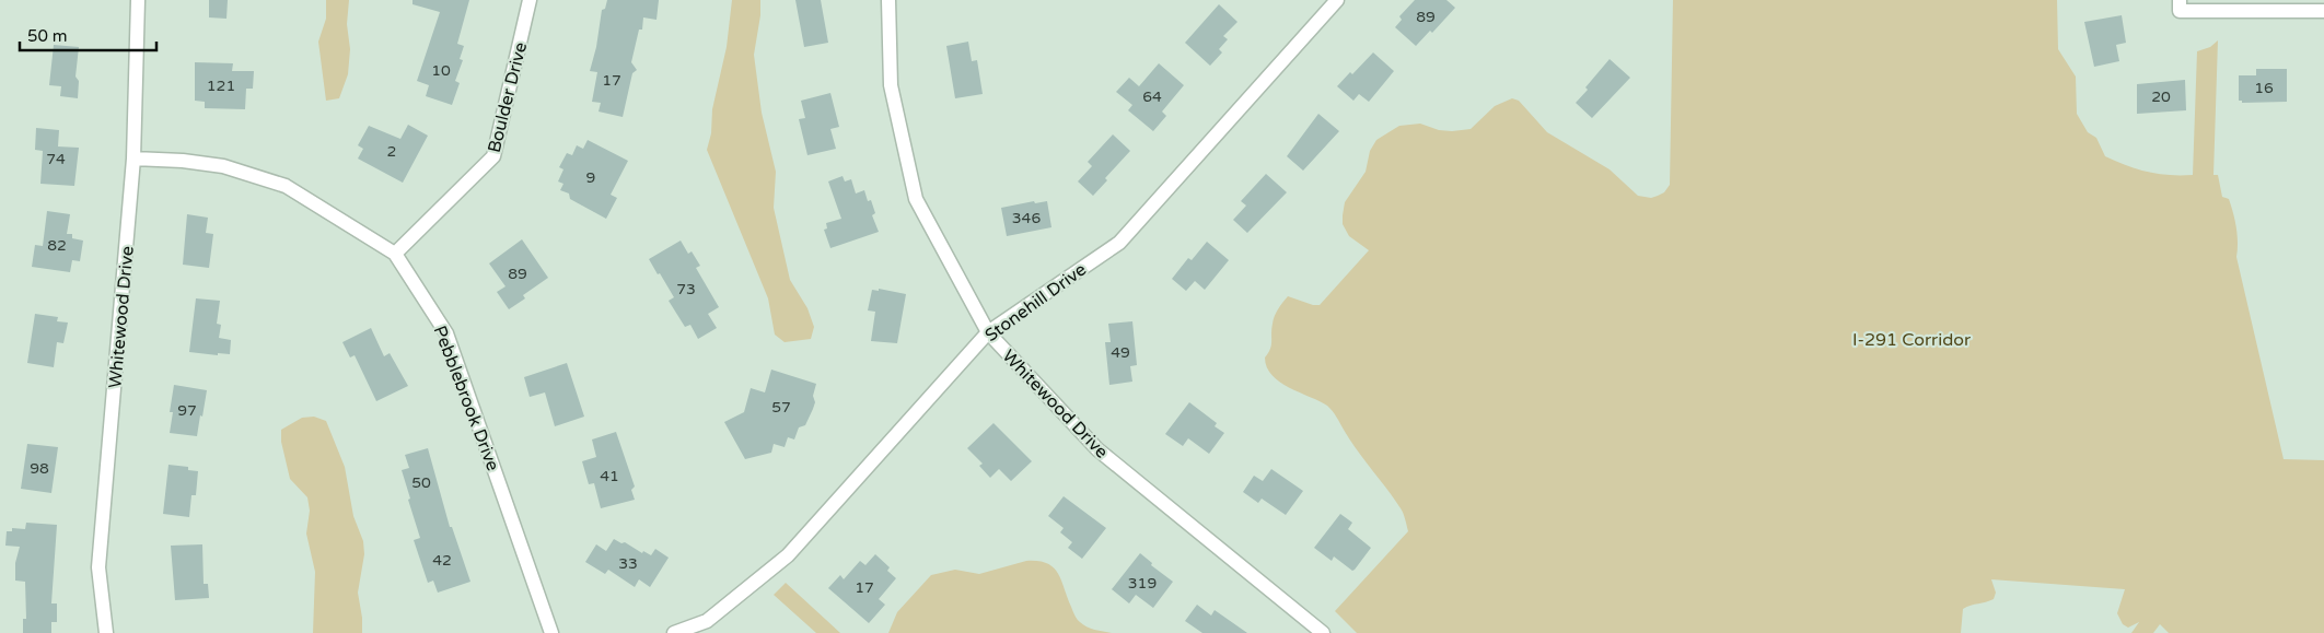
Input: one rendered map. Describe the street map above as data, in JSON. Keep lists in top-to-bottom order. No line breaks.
{"streets":{"street":["Boulder Drive","Stonehill Drive","Whitewood Drive","Pebblebrook Drive"]},"crossings":[["Boulder Drive","Pebblebrook Drive"],["Stonehill Drive","Whitewood Drive"],["Whitewood Drive","Pebblebrook Drive"]],"parks":["I-291 Corridor"],"house_numbers":["89","10","17","121","16","64","20","2","74","9","346","82","89","73","49","57","97","98","41","50","42","33","319","17"],"scale_bar":"50 m"}
